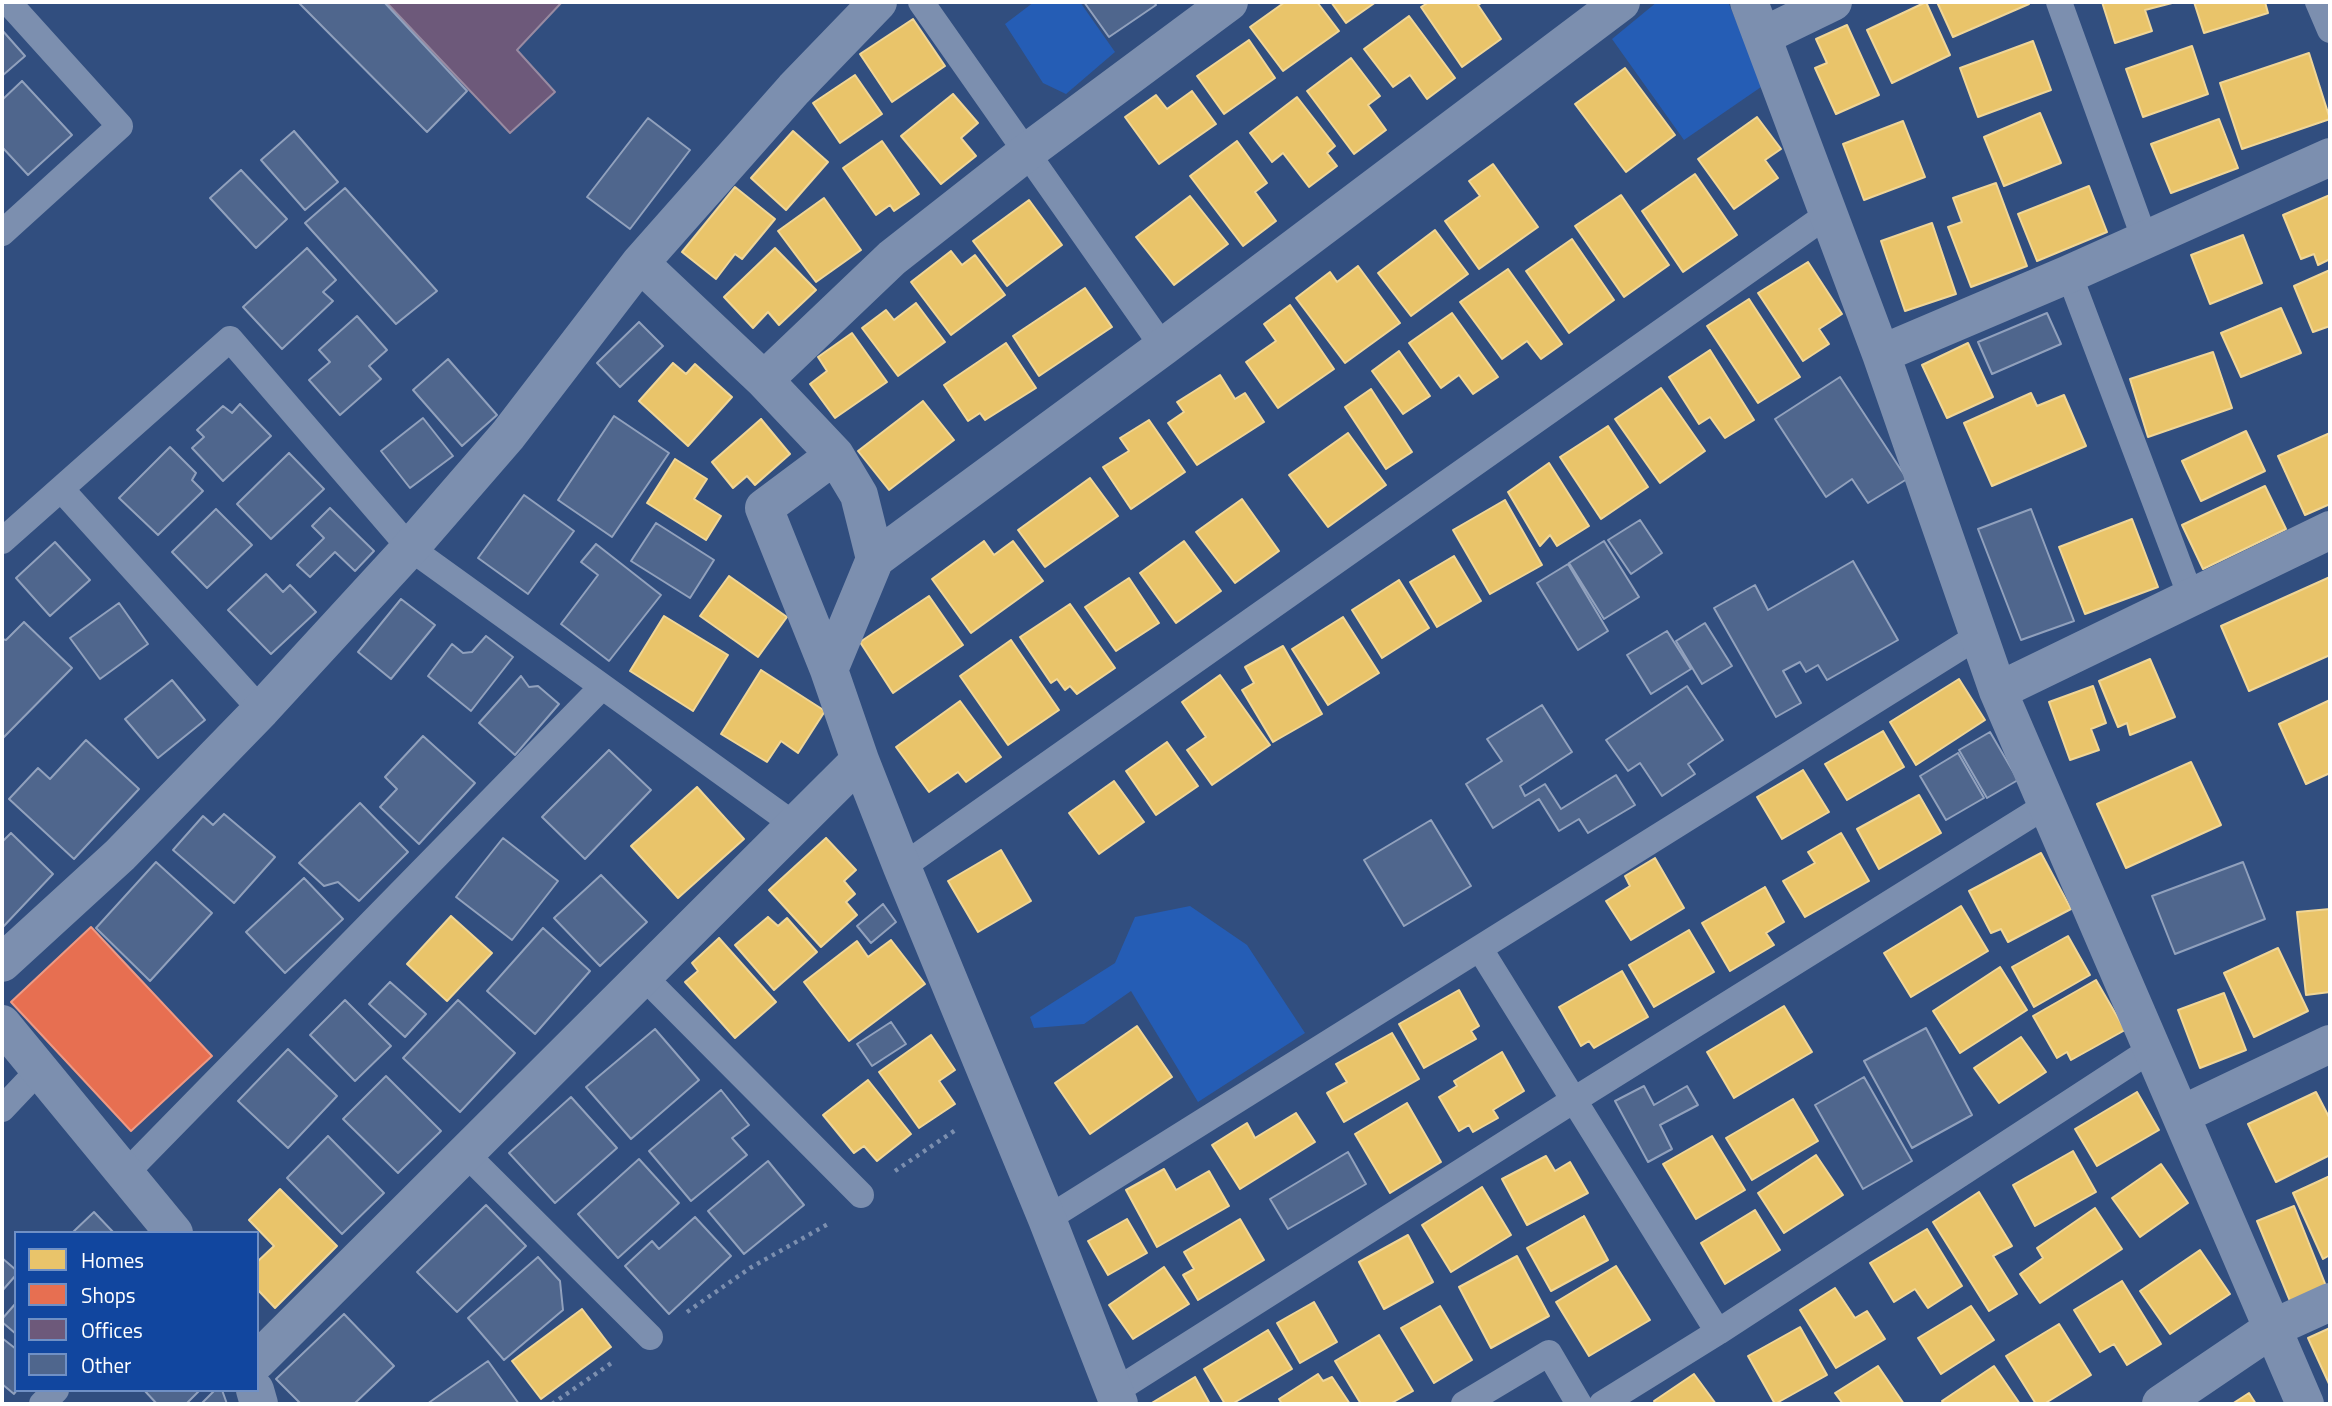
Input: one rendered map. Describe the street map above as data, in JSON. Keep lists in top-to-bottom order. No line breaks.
{"legend":["Homes","Shops","Offices","Other"]}
